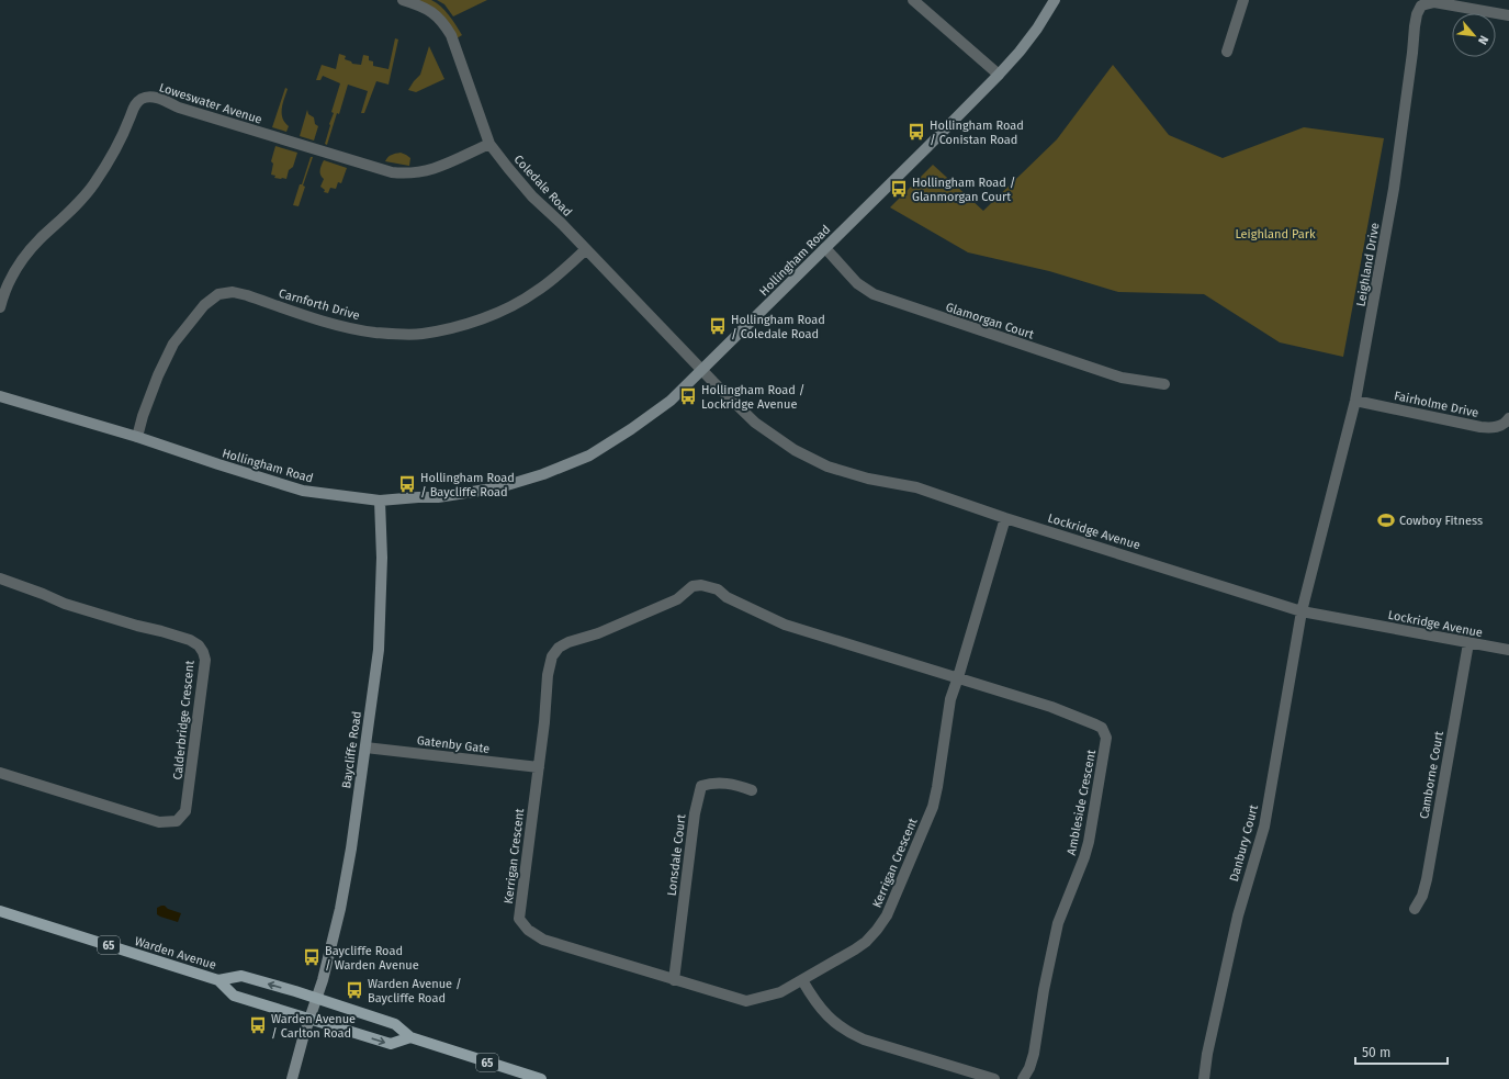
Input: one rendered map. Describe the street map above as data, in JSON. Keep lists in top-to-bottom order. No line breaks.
{"streets":{"main road":["65","Warden Avenue"],"street":["Loweswater Avenue","Coledale Road","Hollingham Road","Leighland Drive","Carnforth Drive","Glamorgan Court","Fairholme Drive","Lockridge Avenue","Calderbridge Crescent","Gatenby Gate","Baycliffe Road","Camborne Court","Ambleside Crescent","Danbury Court","Lonsdale Court","Kerrigan Crescent"]},"crossings":[["Loweswater Avenue","Coledale Road"],["Coledale Road","Hollingham Road"],["Coledale Road","Carnforth Drive"],["Coledale Road","Lockridge Avenue"],["Hollingham Road","Carnforth Drive"],["Hollingham Road","Glamorgan Court"],["Hollingham Road","Lockridge Avenue"],["Hollingham Road","Baycliffe Road"],["Leighland Drive","Fairholme Drive"],["Leighland Drive","Lockridge Avenue"],["Leighland Drive","Danbury Court"],["Lockridge Avenue","Camborne Court"],["Lockridge Avenue","Danbury Court"],["Lockridge Avenue","Kerrigan Crescent"],["Gatenby Gate","Baycliffe Road"],["Gatenby Gate","Kerrigan Crescent"],["Baycliffe Road","Warden Avenue"],["Ambleside Crescent","Kerrigan Crescent"],["Lonsdale Court","Kerrigan Crescent"]],"parks":["Leighland Park"],"places":{"bus stop":["Hollingham Road / Conistan Road","Hollingham Road / Glanmorgan Court","Hollingham Road / Coledale Road","Hollingham Road / Lockridge Avenue","Hollingham Road / Baycliffe Road","Baycliffe Road / Warden Avenue","Warden Avenue / Baycliffe Road","Warden Avenue / Carlton Road"],"sports":["Cowboy Fitness"]},"scale_bar":"50 m","north":"bottom right"}
